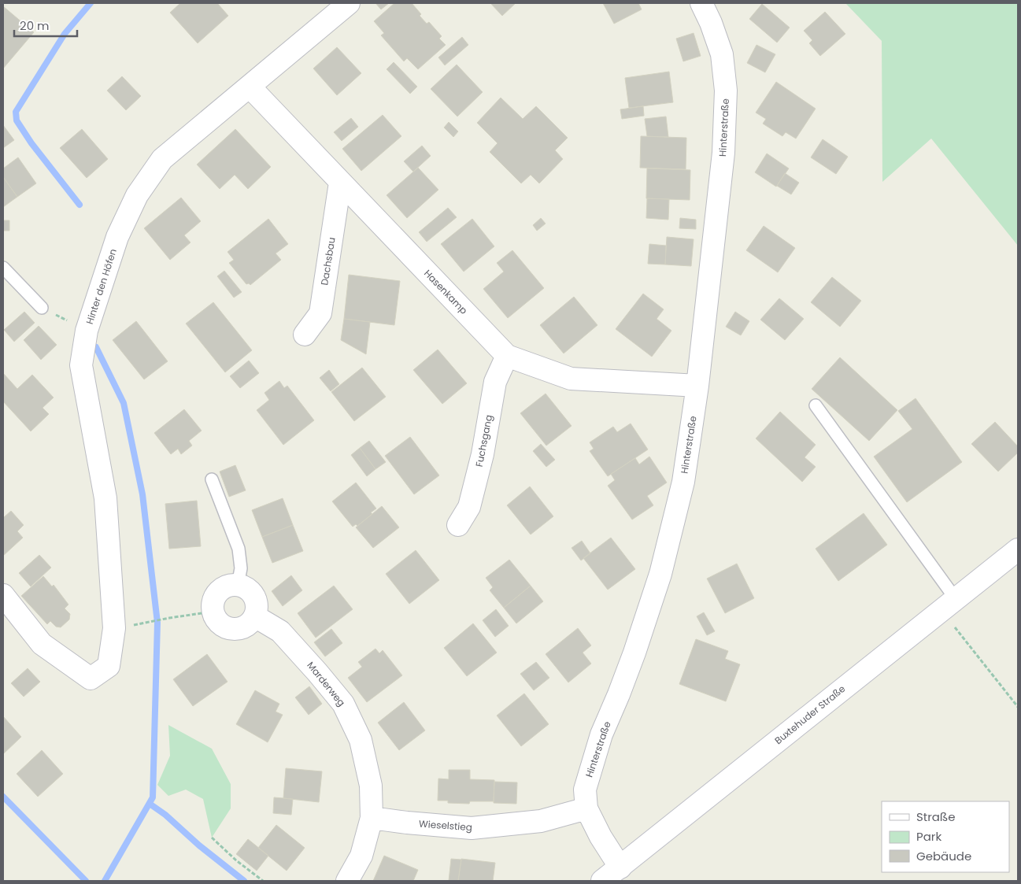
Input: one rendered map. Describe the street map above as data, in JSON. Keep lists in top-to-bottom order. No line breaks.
{"streets":{"street":["Hinterstraße","Dachsbau","Hinter den Höfen","Hasenkamp","Fuchsgang","Marderweg","Buxtehuder Straße","Wieselstieg"]},"crossings":[["Hinterstraße","Hasenkamp"],["Hinterstraße","Buxtehuder Straße"],["Hinterstraße","Wieselstieg"],["Dachsbau","Hasenkamp"],["Hinter den Höfen","Hasenkamp"],["Hasenkamp","Fuchsgang"],["Marderweg","Wieselstieg"]],"legend":["Straße","Park","Gebäude"],"scale_bar":"20 m"}
